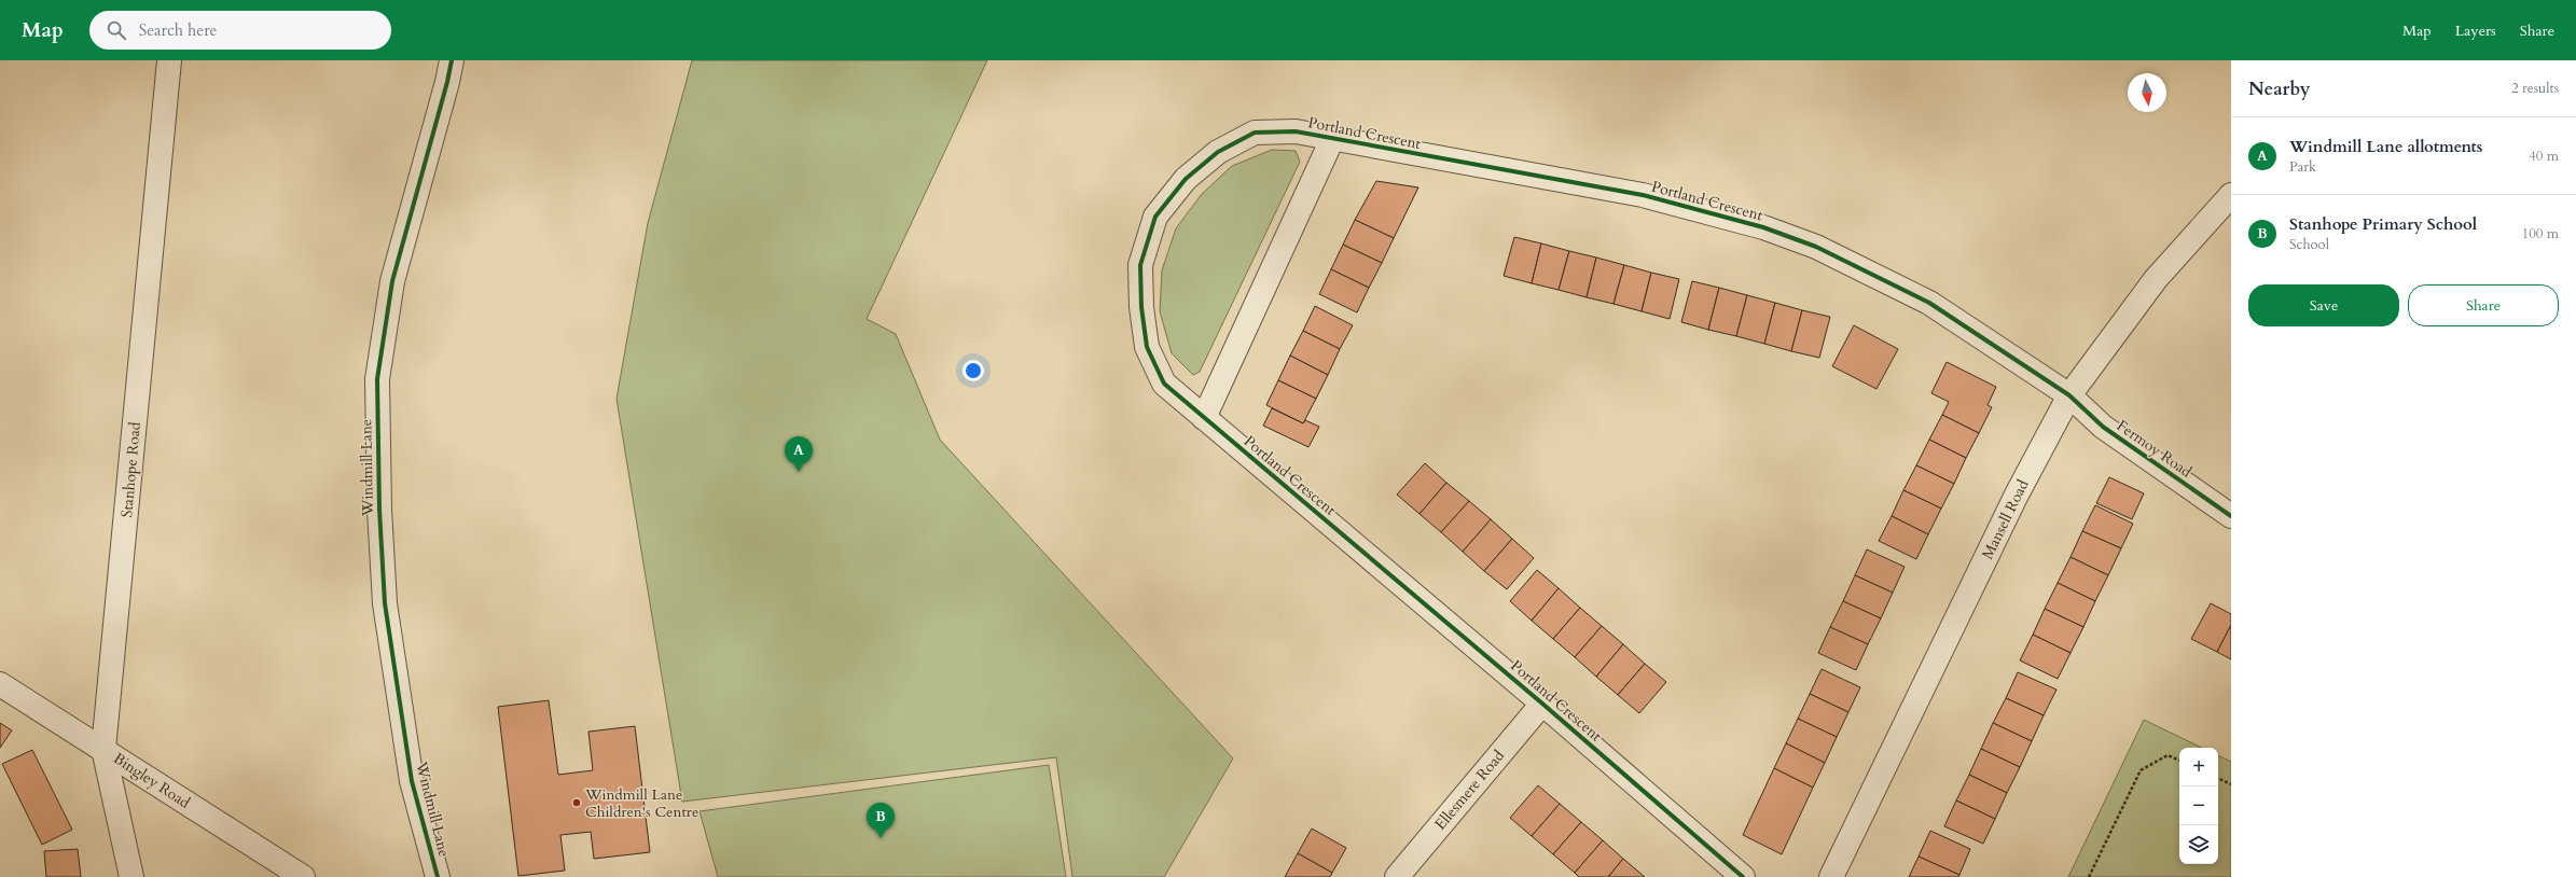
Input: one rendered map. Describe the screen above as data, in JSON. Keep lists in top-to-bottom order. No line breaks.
{"streets":{"street":["Portland Crescent","Fermoy Road","Windmill Lane","Stanhope Road","Mansell Road","Bingley Road","Ellesmere Road"]},"crossings":[["Portland Crescent","Fermoy Road"],["Portland Crescent","Mansell Road"],["Portland Crescent","Ellesmere Road"],["Fermoy Road","Mansell Road"],["Stanhope Road","Bingley Road"]],"places":["Windmill Lane Children's Centre"],"north":"bottom","page":{"header":"Map","search":"Search here","nav":["Map","Layers","Share"],"heading":["Nearby","2 results"],"list":[{"mark":"A","name":"Windmill Lane allotments","note":"Park","value":"40 m"},{"mark":"B","name":"Stanhope Primary School","note":"School","value":"100 m"}],"buttons":["Save","Share"],"pins":["A","B"],"map_buttons":["+","−"]}}
